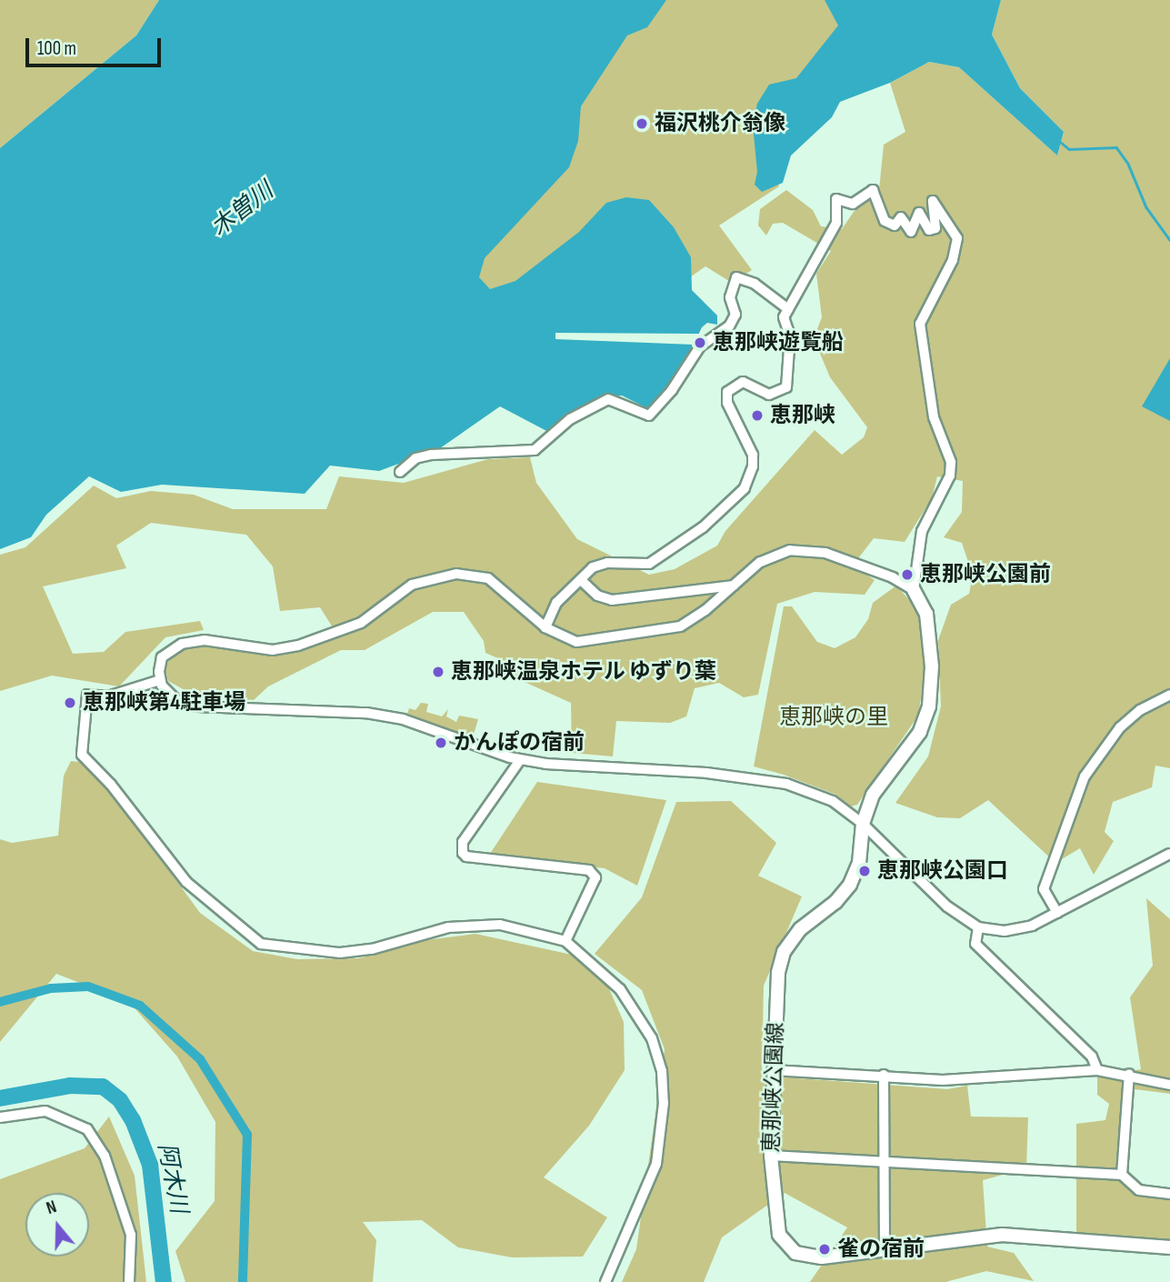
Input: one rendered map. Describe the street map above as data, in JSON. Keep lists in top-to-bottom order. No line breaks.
{"streets":{"main road":["恵那峡公園線"]},"water":["木曽川","阿木川"],"parks":["恵那峡の里"],"places":["福沢桃介翁像","恵那峡遊覧船","恵那峡","恵那峡公園前","恵那峡温泉ホテル ゆずり葉","恵那峡第4駐車場","かんぽの宿前","恵那峡公園口","雀の宿前"],"scale_bar":"100 m","north":"top"}
